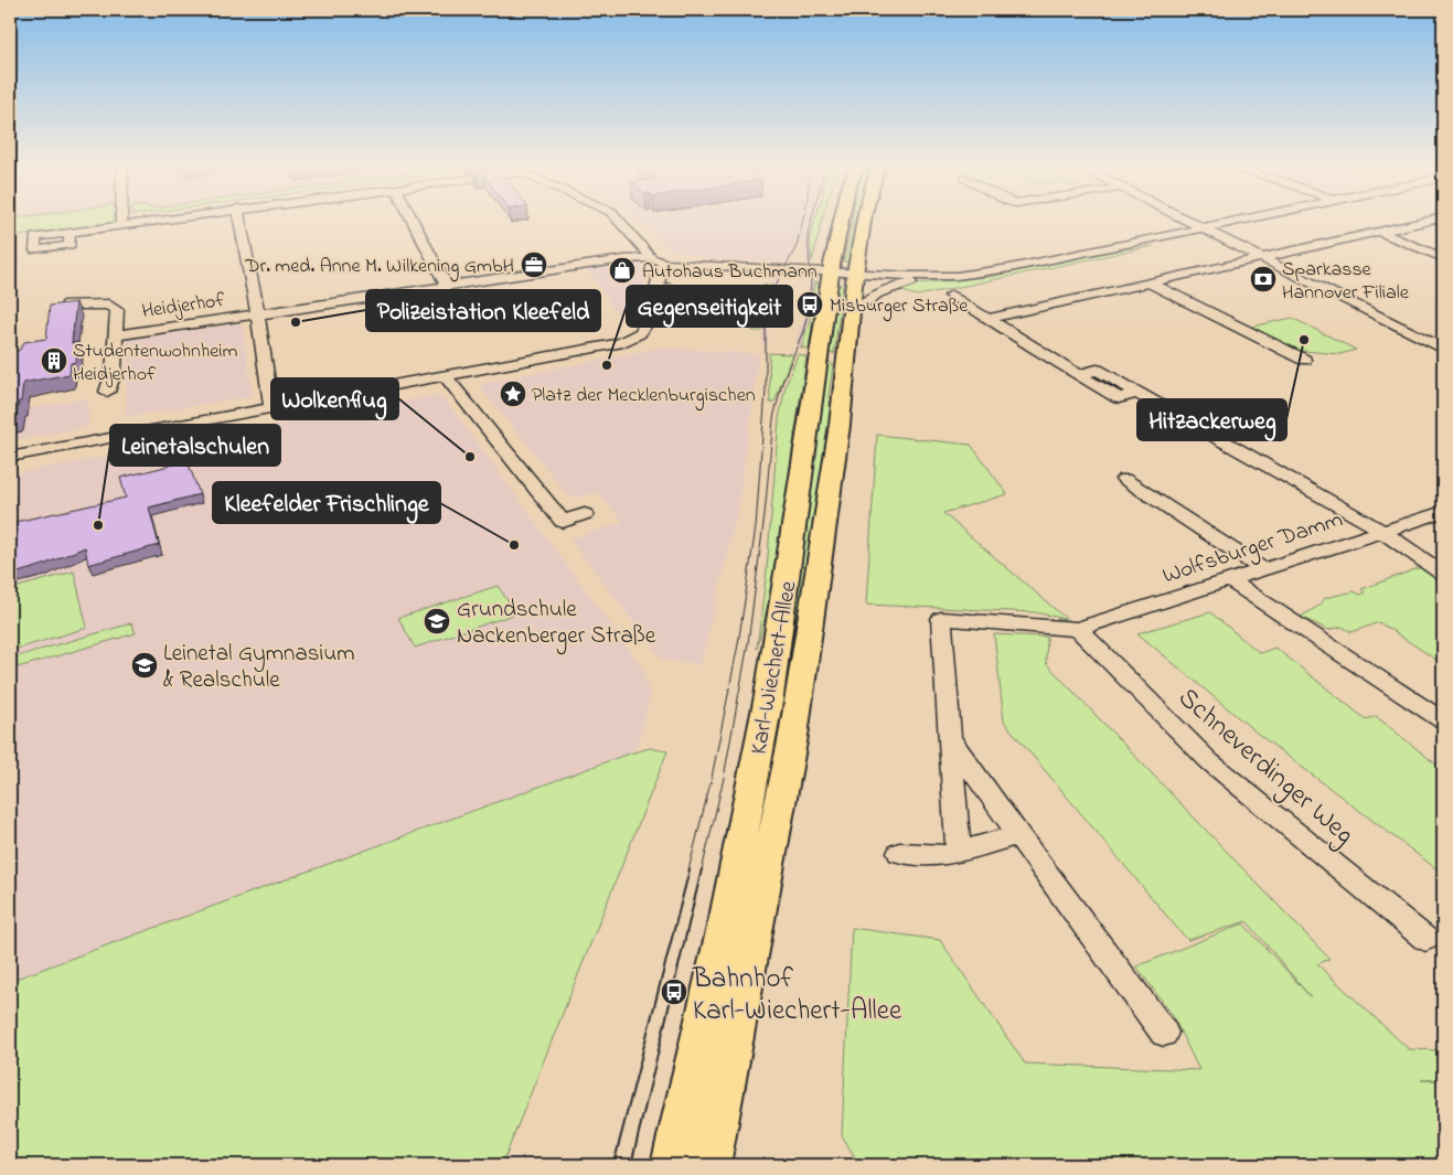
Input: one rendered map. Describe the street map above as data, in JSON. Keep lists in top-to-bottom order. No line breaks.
{"streets":{"main road":["Karl-Wiechert-Allee"],"street":["Heidjerhof","Wolfsburger Damm","Schneverdinger Weg"]},"crossings":[["Wolfsburger Damm","Schneverdinger Weg"]],"places":{"office":["Dr. med. Anne M. Wilkening GmbH"],"shop":["Autohaus Buchmann"],"bank":["Sparkasse Hannover Filiale"],"bus stop":["Misburger Straße","Bahnhof Karl-Wiechert-Allee"],"other":["Polizeistation Kleefeld","Hitzackerweg","Gegenseitigkeit","Wolkenflug","Leinetalschulen","Kleefelder Frischlinge"],"building":["Studentenwohnheim Heidjerhof"],"place":["Platz der Mecklenburgischen"],"school or university":["Grundschule Nackenberger Straße","Leinetal Gymnasium & Realschule"]}}
